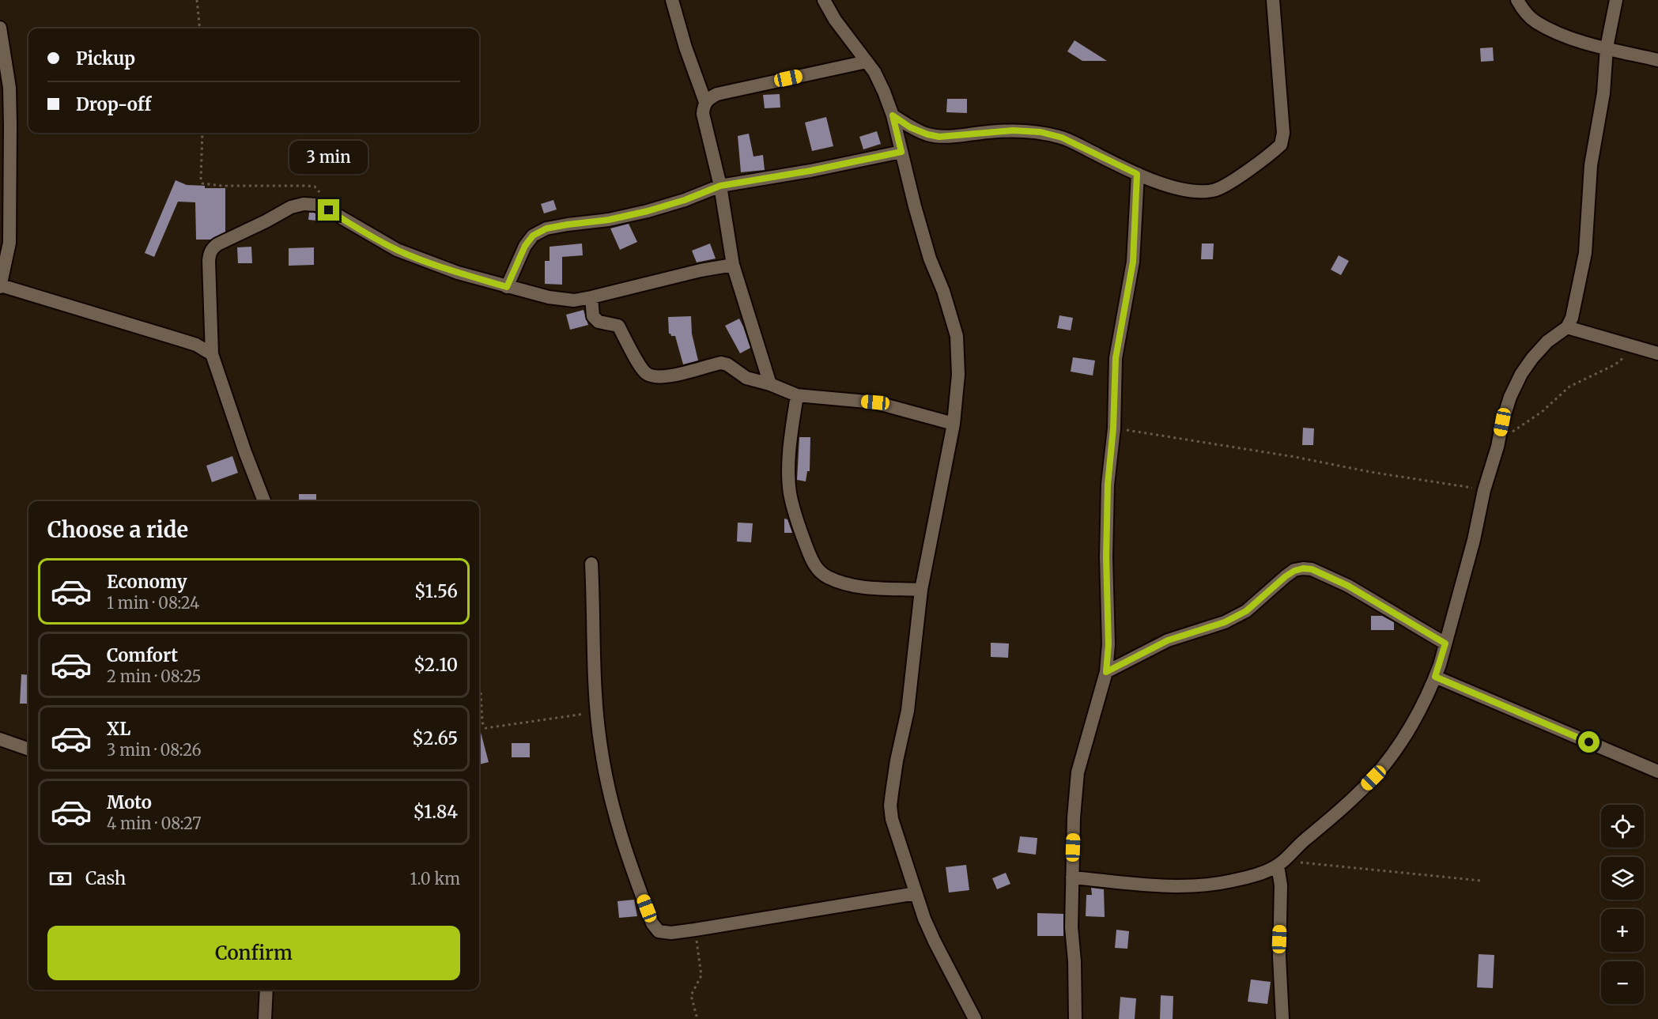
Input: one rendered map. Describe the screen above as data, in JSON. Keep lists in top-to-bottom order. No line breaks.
{"page":{"banner":["Pickup","Drop-off"],"bubble":"3 min","heading":"Choose a ride","list":[{"name":"Economy","note":"1 min · 08:24","value":"$1.56"},{"name":"Comfort","note":"2 min · 08:25","value":"$2.10"},{"name":"XL","note":"3 min · 08:26","value":"$2.65"},{"name":"Moto","note":"4 min · 08:27","value":"$1.84"}],"map_buttons":["+","−"],"pay":["Cash","1.0 km"],"buttons":"Confirm"}}
